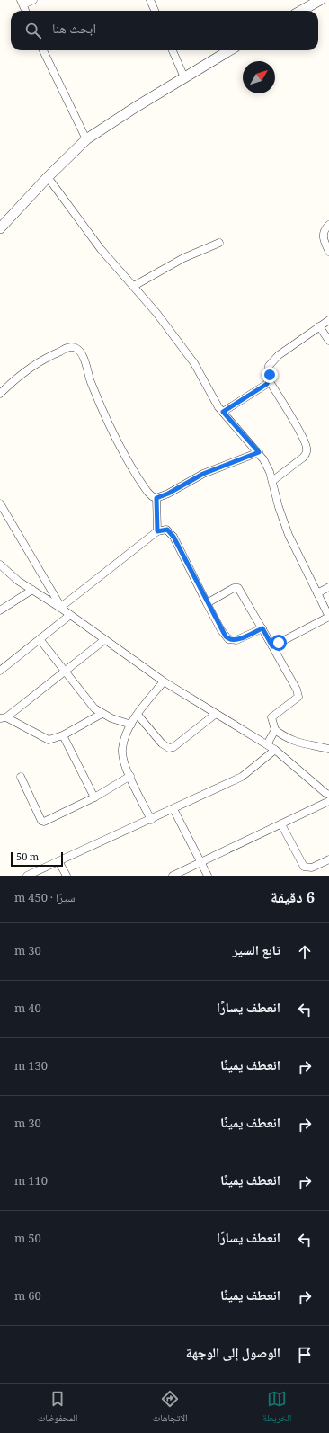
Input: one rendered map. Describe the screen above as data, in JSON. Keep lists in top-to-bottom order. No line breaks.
{"scale_bar":"50 m","north":"top right","page":{"search":"ابحث هنا","scale":"50 m","heading":["6 دقيقة","سيرًا · 450 m"],"list":[["تابع السير","30 m"],["انعطف يسارًا","40 m"],["انعطف يمينًا","130 m"],["انعطف يمينًا","30 m"],["انعطف يمينًا","110 m"],["انعطف يسارًا","50 m"],["انعطف يمينًا","60 m"],"الوصول إلى الوجهة"],"nav":["الخريطة","الاتجاهات","المحفوظات"]}}
